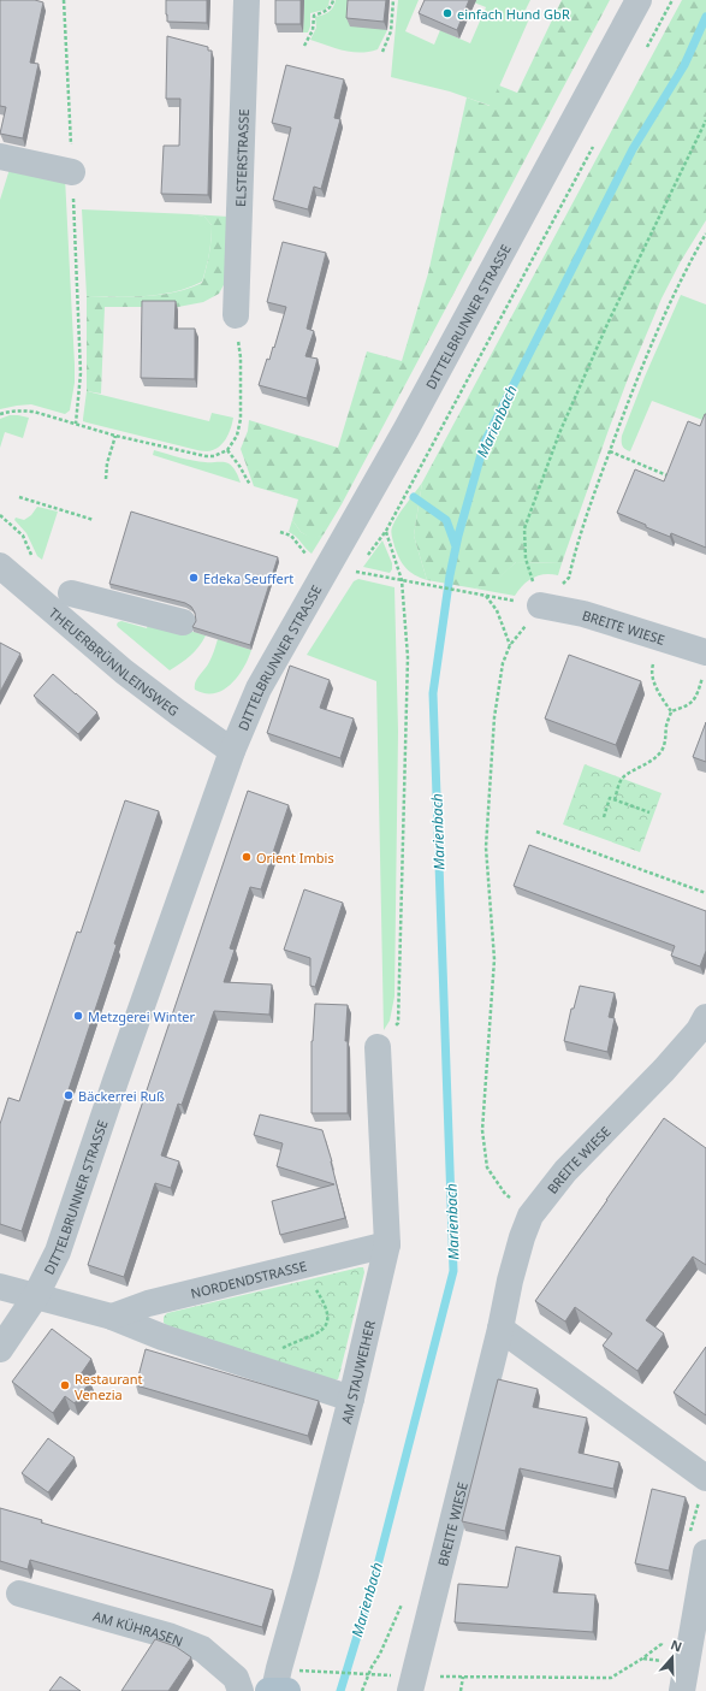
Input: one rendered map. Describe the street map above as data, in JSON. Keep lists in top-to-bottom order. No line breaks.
{"streets":{"street":["ELSTERSTRASSE","DITTELBRUNNER STRASSE","BREITE WIESE","THEUERBRÜNNLEINSWEG","NORDENDSTRASSE","AM STAUWEIHER","AM KÜHRASEN"]},"crossings":[["DITTELBRUNNER STRASSE","THEUERBRÜNNLEINSWEG"],["NORDENDSTRASSE","AM STAUWEIHER"]],"water":["Marienbach"],"places":["einfach Hund GbR","Edeka Seuffert","Orient Imbis","Metzgerei Winter","Bäckerrei Ruß","Restaurant Venezia"],"north":"top"}
